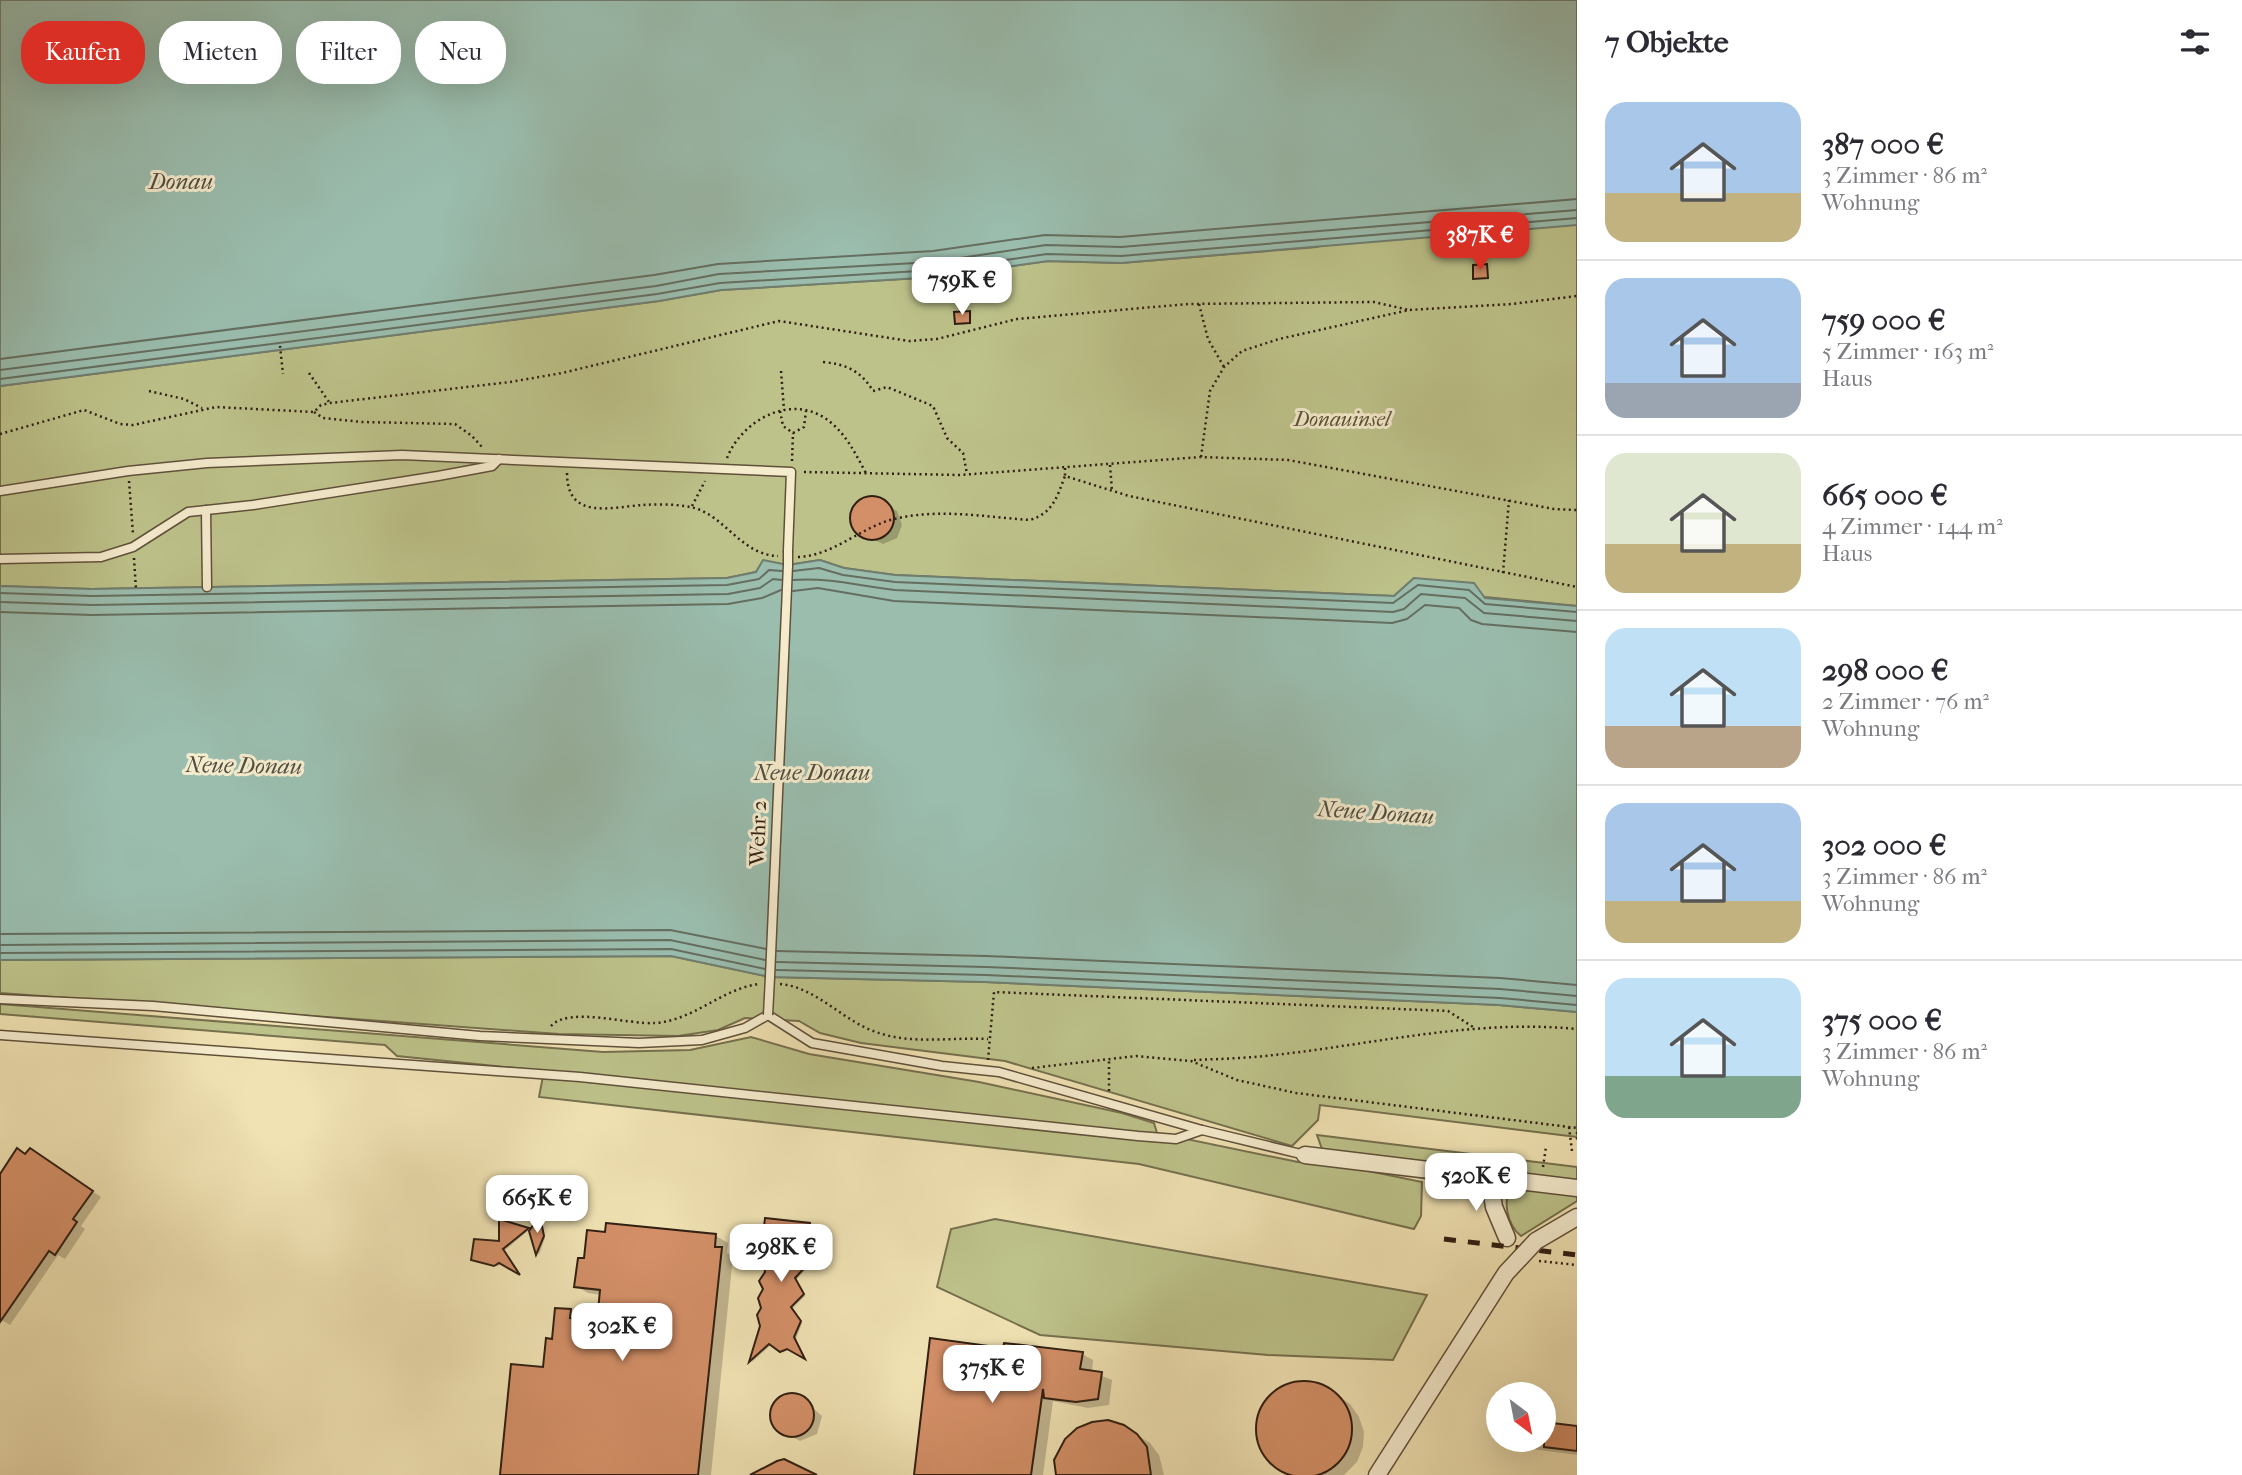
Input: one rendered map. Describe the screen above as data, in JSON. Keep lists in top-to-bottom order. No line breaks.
{"streets":{"lane":["Wehr 2"]},"water":["Donau","Neue Donau"],"parks":["Donauinsel"],"north":"bottom right","page":{"heading":"7 Objekte","chip":["Kaufen","Mieten","Filter","Neu"],"list":[{"name":"387 000 €","note":"3 Zimmer · 86 m² · Wohnung"},{"name":"759 000 €","note":"5 Zimmer · 163 m² · Haus"},{"name":"665 000 €","note":"4 Zimmer · 144 m² · Haus"},{"name":"298 000 €","note":"2 Zimmer · 76 m² · Wohnung"},{"name":"302 000 €","note":"3 Zimmer · 86 m² · Wohnung"},{"name":"375 000 €","note":"3 Zimmer · 86 m² · Wohnung"}],"price":["387K €","759K €","520K €","665K €","298K €","302K €","375K €"]}}
